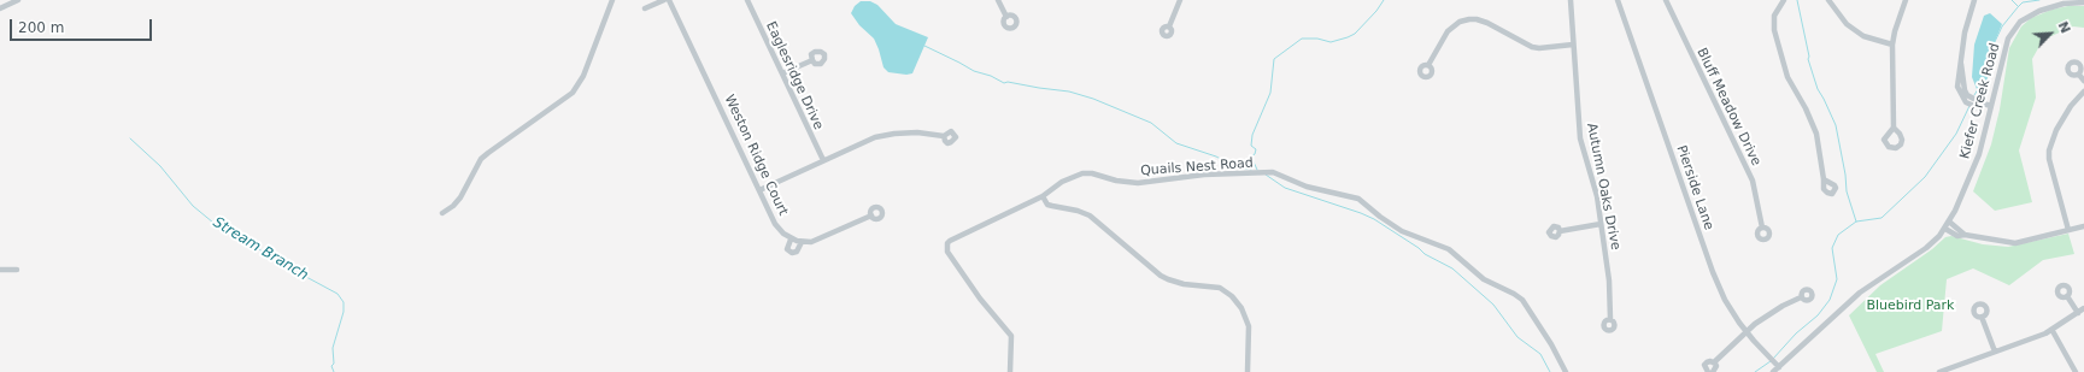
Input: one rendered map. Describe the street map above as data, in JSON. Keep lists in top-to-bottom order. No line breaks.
{"streets":{"street":["Eaglesridge Drive","Kiefer Creek Road","Bluff Meadow Drive","Weston Ridge Court","Quails Nest Road","Autumn Oaks Drive","Pierside Lane"]},"crossings":[["Kiefer Creek Road","Pierside Lane"]],"water":["Stream Branch"],"parks":["Bluebird Park"],"scale_bar":"200 m","north":"top right"}
